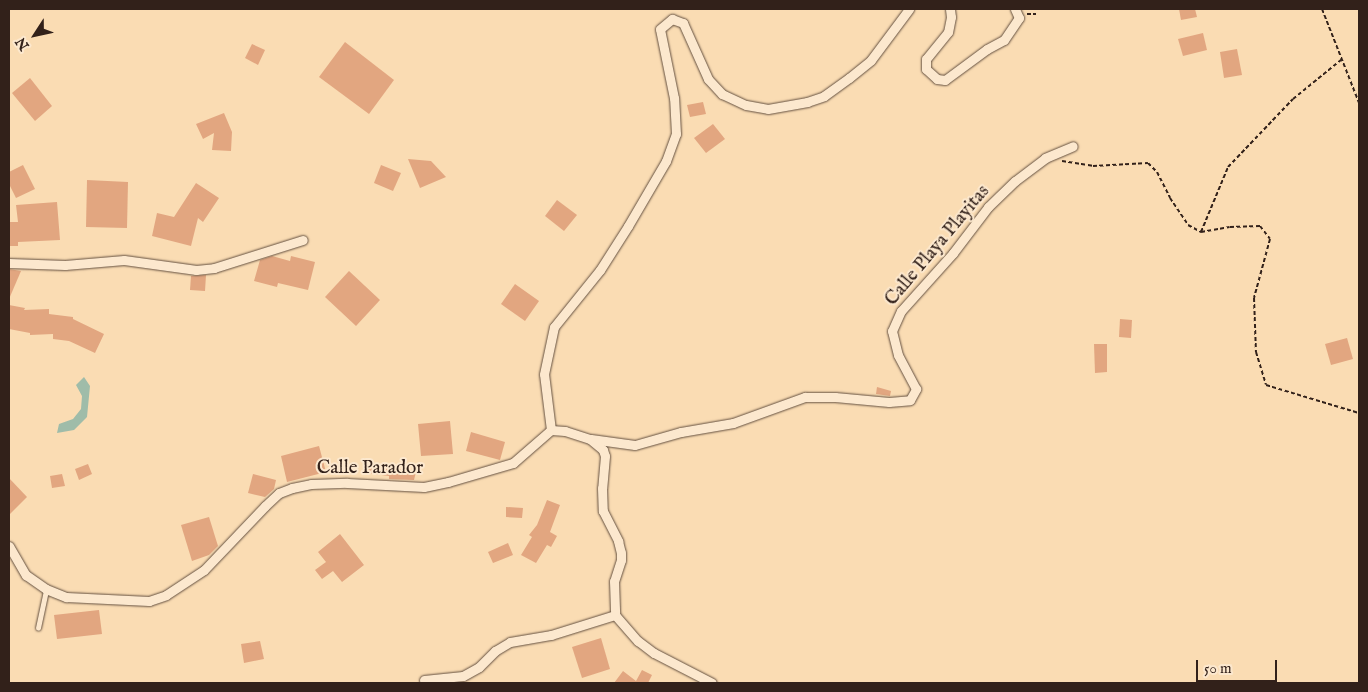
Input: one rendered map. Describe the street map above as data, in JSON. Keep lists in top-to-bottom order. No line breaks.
{"streets":{"street":["Calle Playa Playitas","Calle Parador"]},"scale_bar":"50 m","north":"bottom left"}
